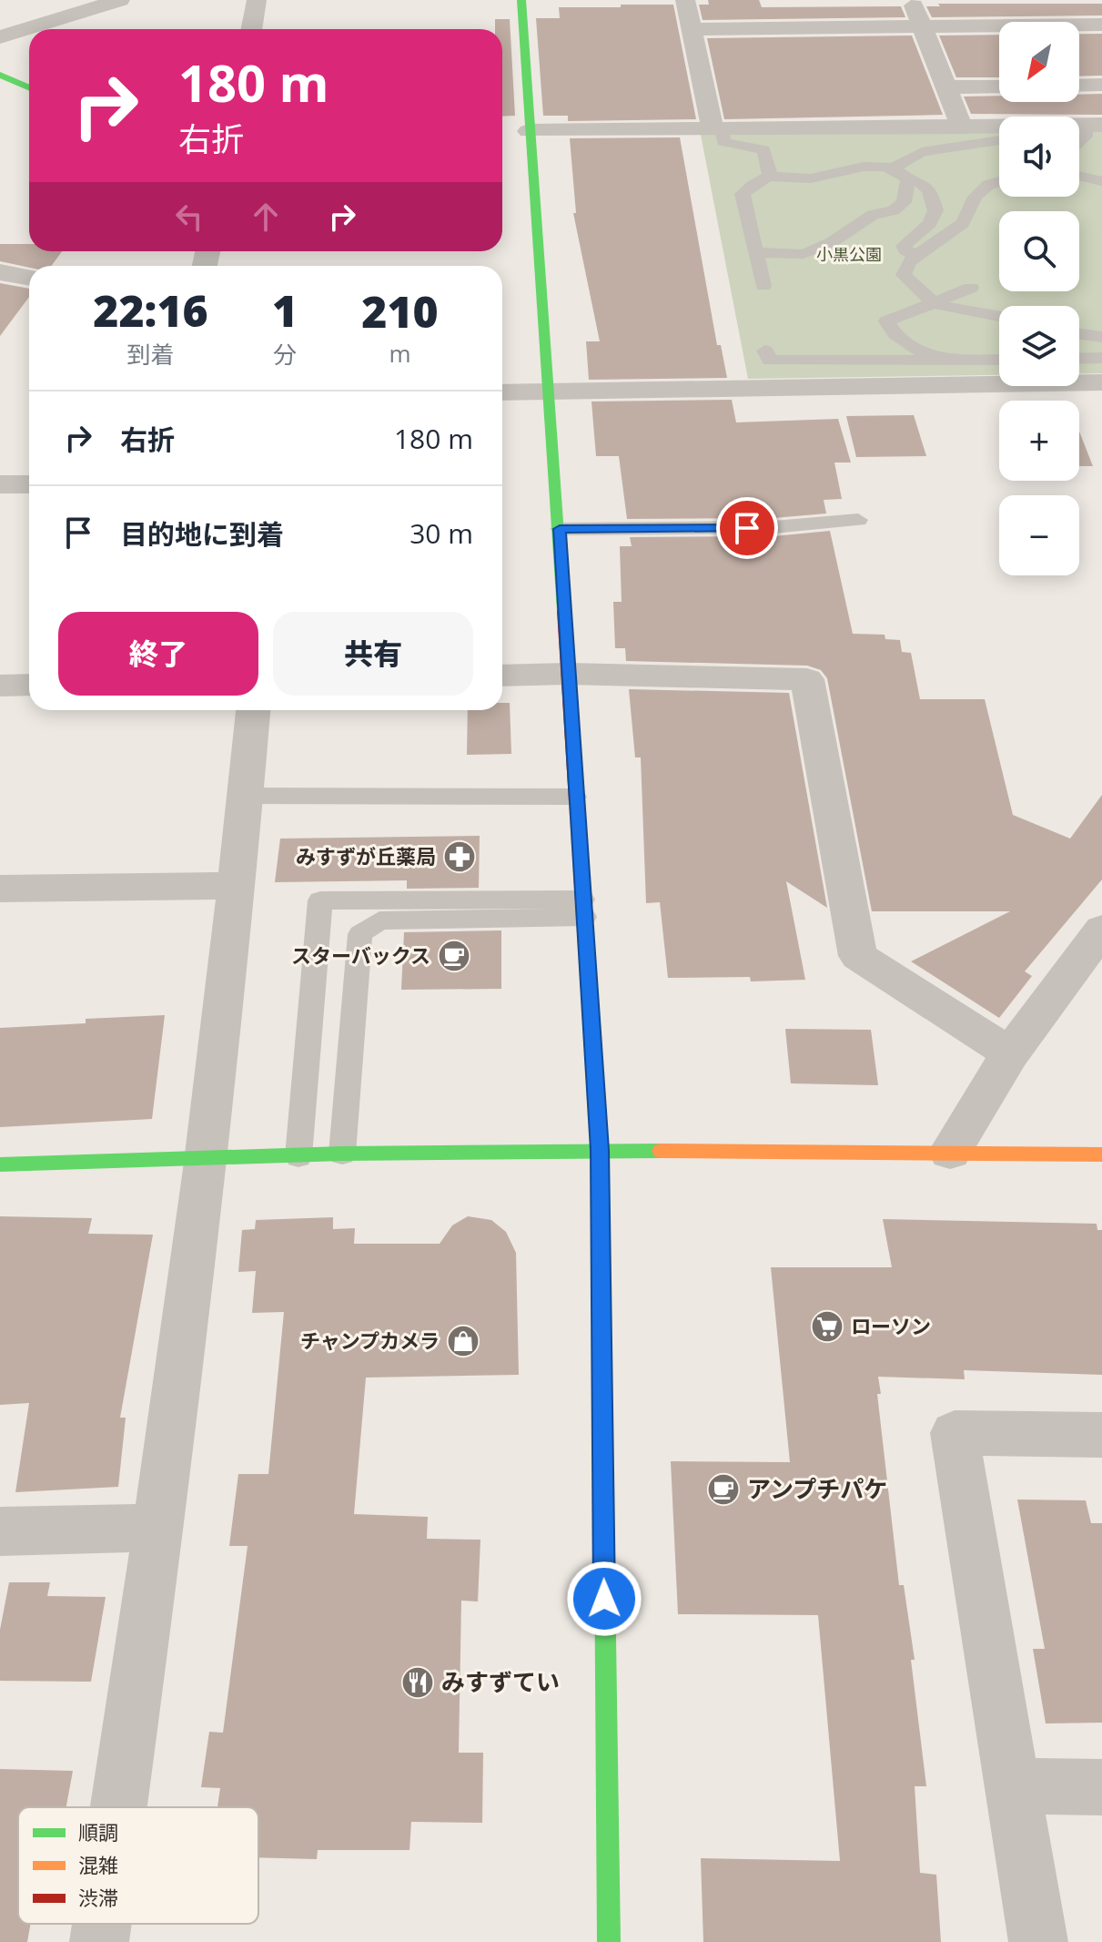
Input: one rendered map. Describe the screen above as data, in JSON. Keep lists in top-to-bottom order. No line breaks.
{"parks":["小黒公園"],"places":{"pharmacy":["みすずが丘薬局"],"cafe":["スターバックス","アンプチパケ"],"supermarket":["ローソン"],"shop":["チャンプカメラ"],"restaurant":["みすずてい"]},"legend":["順調","混雑","渋滞"],"north":"bottom left","page":{"map_buttons":["+","−"],"turn":["180 m","右折"],"eta":["22:16","到着","1","分","210","m"],"list":[{"name":"右折","value":"180 m"},{"name":"目的地に到着","value":"30 m"}],"buttons":["終了","共有"]}}
